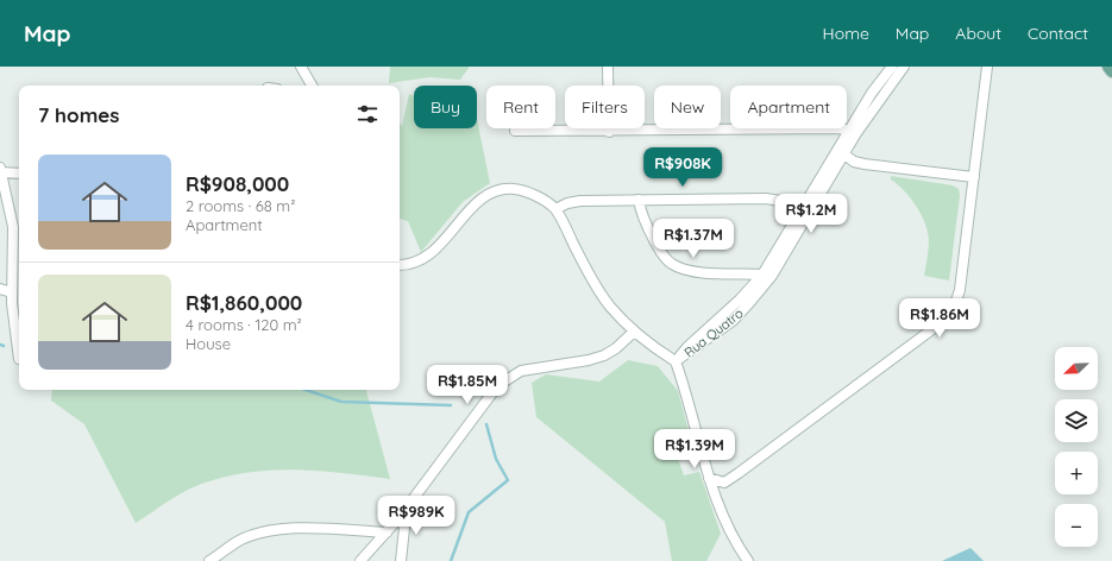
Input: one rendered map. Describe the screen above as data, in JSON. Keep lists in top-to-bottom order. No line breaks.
{"streets":{"street":["Rua Quatro"]},"north":"bottom left","page":{"header":"Map","nav":["Home","Map","About","Contact"],"chip":["Buy","Rent","Filters","New","Apartment"],"heading":"7 homes","list":[{"name":"R$908,000","note":"2 rooms · 68 m² · Apartment"},{"name":"R$1,860,000","note":"4 rooms · 120 m² · House"}],"price":["R$908K","R$1.2M","R$1.37M","R$1.86M","R$1.85M","R$1.39M","R$989K"],"map_buttons":["+","−"]}}
